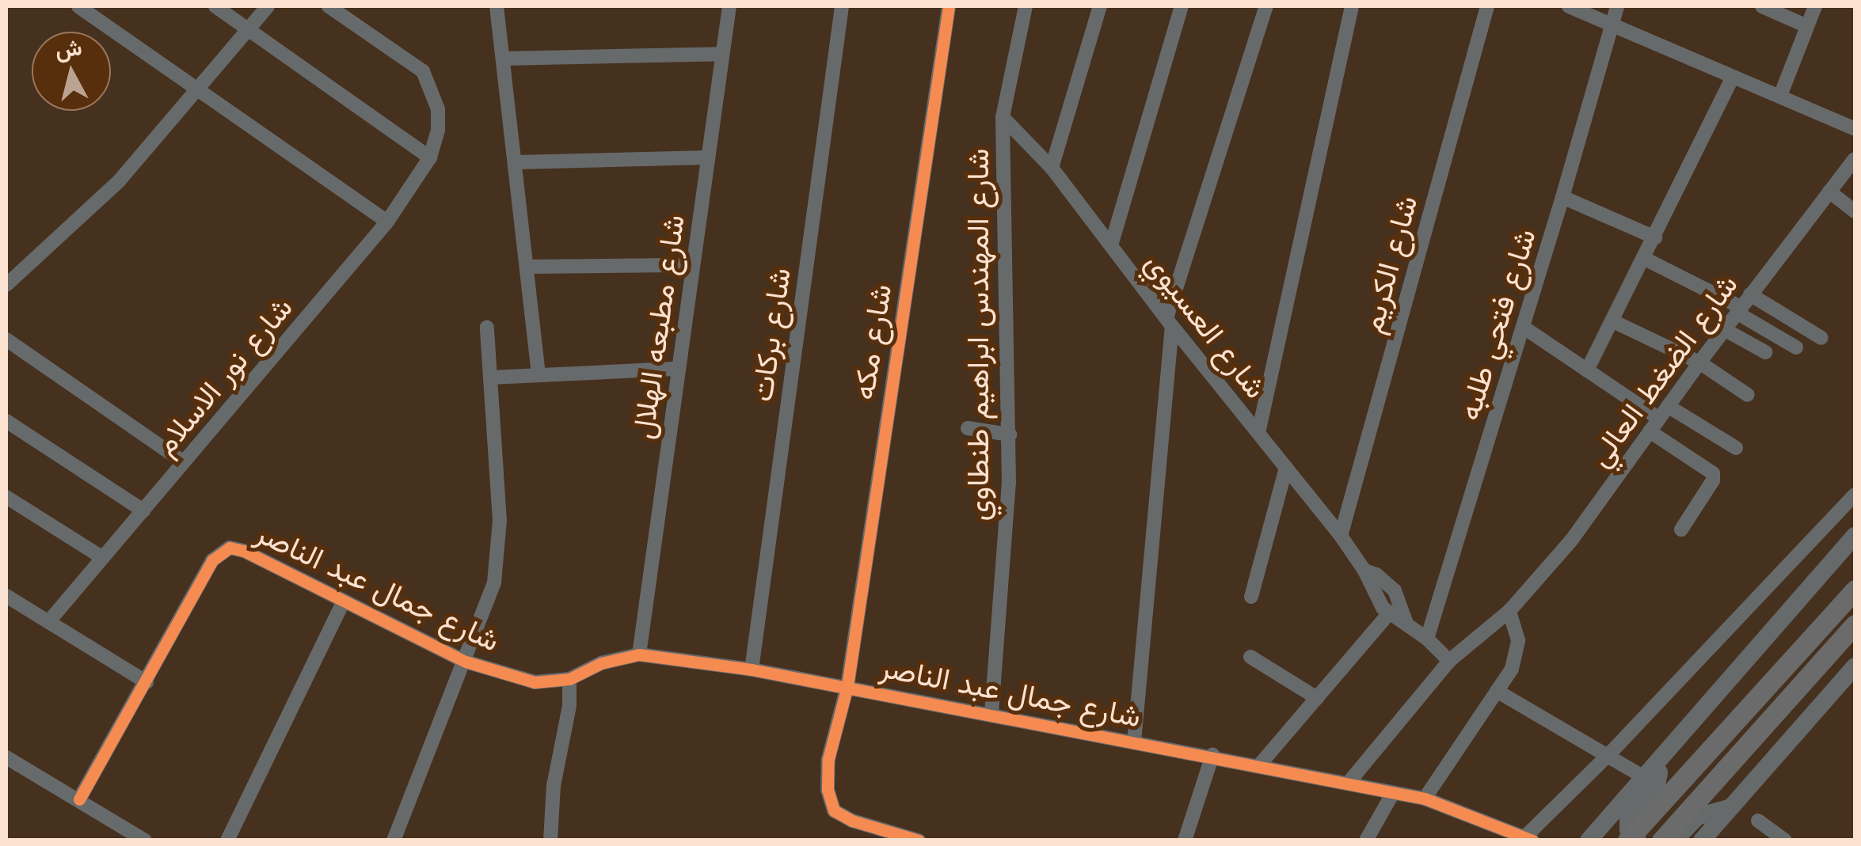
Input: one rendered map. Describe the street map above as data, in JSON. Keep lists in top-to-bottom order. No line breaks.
{"streets":{"street":["شارع الكريم","شارع فتحي طلبه","شارع العسيوي","شارع مطبعه الهلال","شارع بركات","شارع المهندس ابراهيم طنطاوي","شارع مكه","شارع الضغط العالي","شارع نور الاسلام","شارع جمال عبد الناصر"]},"crossings":[["شارع الكريم","شارع العسيوي"],["شارع فتحي طلبه","شارع العسيوي"],["شارع العسيوي","شارع المهندس ابراهيم طنطاوي"],["شارع العسيوي","شارع الضغط العالي"],["شارع مطبعه الهلال","شارع جمال عبد الناصر"],["شارع بركات","شارع جمال عبد الناصر"],["شارع المهندس ابراهيم طنطاوي","شارع جمال عبد الناصر"],["شارع مكه","شارع جمال عبد الناصر"],["شارع الضغط العالي","شارع جمال عبد الناصر"]],"north":"top"}
